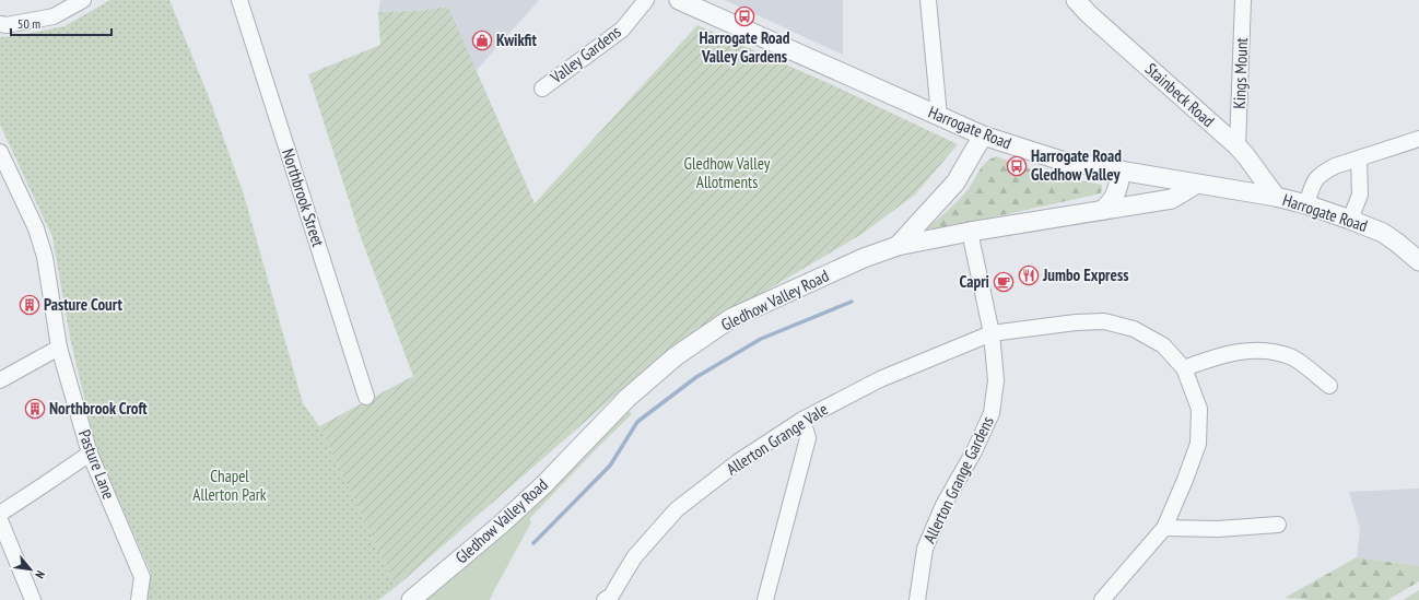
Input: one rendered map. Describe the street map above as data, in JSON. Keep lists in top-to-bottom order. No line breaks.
{"streets":{"street":["Valley Gardens","Kings Mount","Stainbeck Road","Harrogate Road","Northbrook Street","Gledhow Valley Road","Allerton Grange Vale","Pasture Lane","Allerton Grange Gardens"]},"crossings":[["Kings Mount","Stainbeck Road"],["Stainbeck Road","Harrogate Road"],["Harrogate Road","Gledhow Valley Road"],["Gledhow Valley Road","Allerton Grange Gardens"],["Allerton Grange Vale","Allerton Grange Gardens"]],"parks":["Gledhow Valley Allotments","Chapel Allerton Park"],"places":{"bus stop":["Harrogate Road Valley Gardens","Harrogate Road Gledhow Valley"],"shop":["Kwikfit"],"restaurant":["Jumbo Express"],"cafe":["Capri"],"building":["Pasture Court","Northbrook Croft"]},"scale_bar":"50 m","north":"bottom right"}
